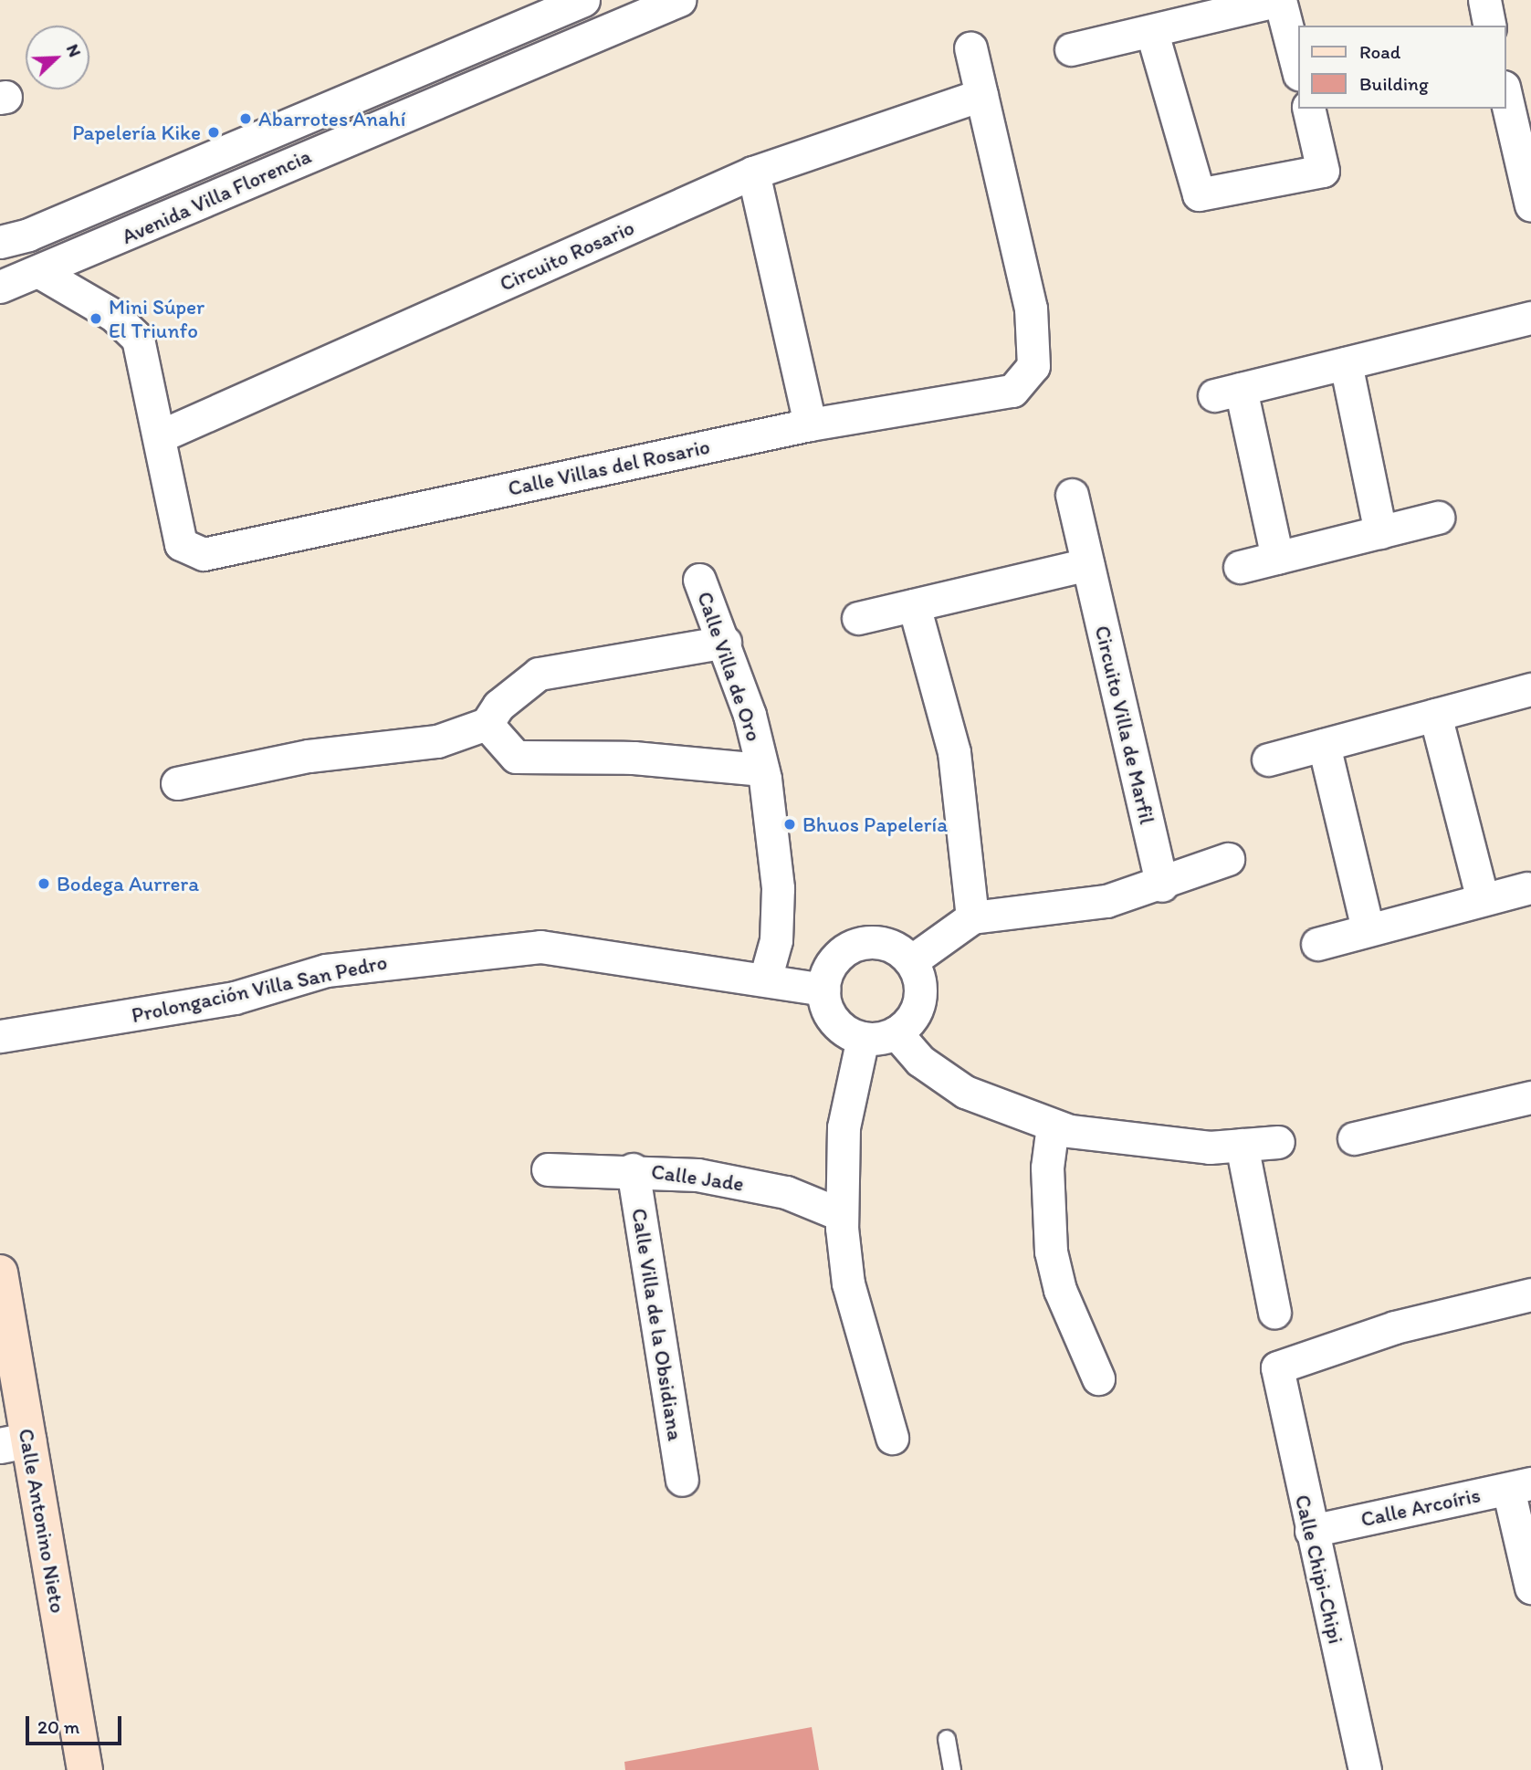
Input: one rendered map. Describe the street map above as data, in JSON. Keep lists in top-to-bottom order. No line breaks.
{"streets":{"main road":["Calle Antonino Nieto"],"street":["Avenida Villa Florencia","Circuito Rosario","Calle Villas del Rosario","Calle Villa de Oro","Circuito Villa de Marfil","Prolongación Villa San Pedro","Calle Jade","Calle Villa de la Obsidiana","Calle Arcoíris","Calle Chipi-Chipi"]},"crossings":[["Avenida Villa Florencia","Calle Villas del Rosario"],["Circuito Rosario","Calle Villas del Rosario"],["Calle Villa de Oro","Prolongación Villa San Pedro"],["Calle Jade","Calle Villa de la Obsidiana"],["Calle Arcoíris","Calle Chipi-Chipi"]],"places":["Abarrotes Anahí","Papelería Kike","Mini Súper El Triunfo","Bhuos Papelería","Bodega Aurrera"],"legend":["Road","Building"],"scale_bar":"20 m","north":"top right"}
